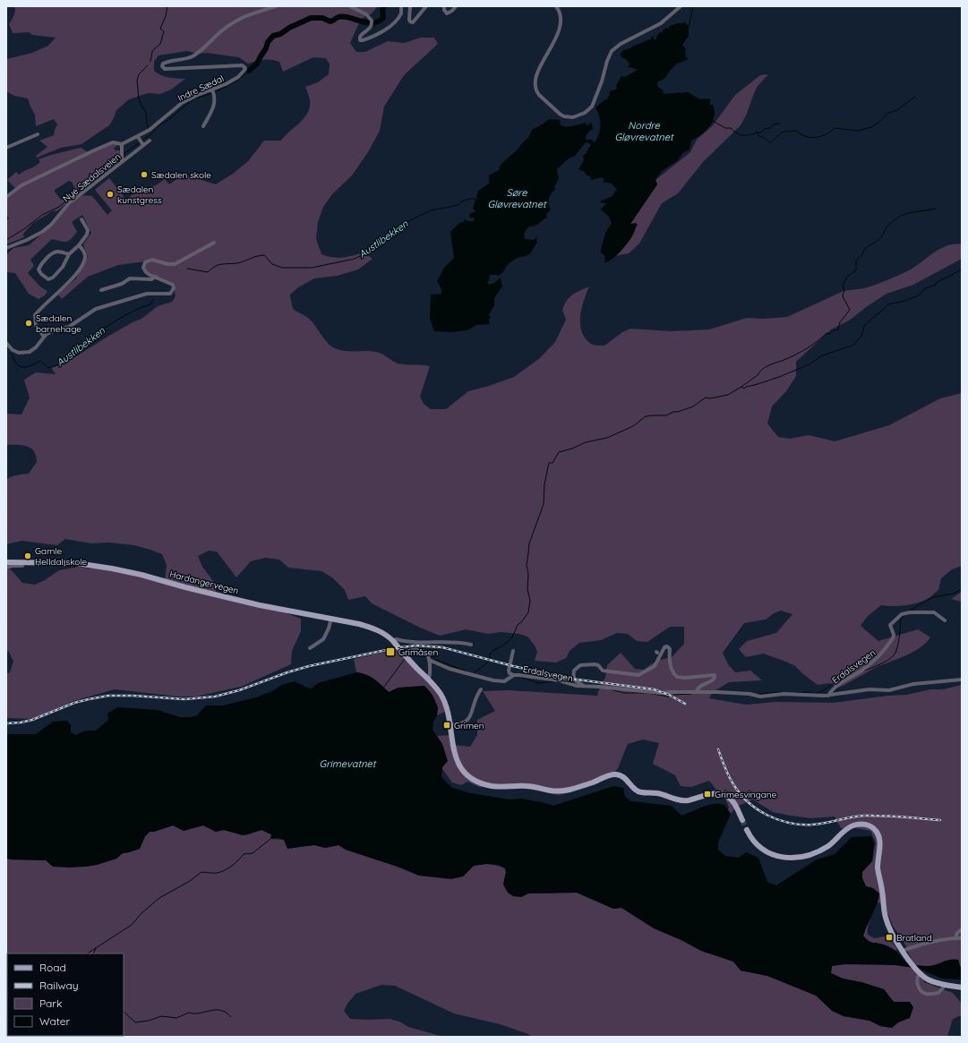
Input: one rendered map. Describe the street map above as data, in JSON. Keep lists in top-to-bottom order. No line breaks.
{"streets":{"main road":["Hardangervegen"],"street":["Indre Sædal","Nye Sædalsveien","Erdalsvegen"]},"crossings":[["Indre Sædal","Nye Sædalsveien"],["Hardangervegen","Erdalsvegen"]],"water":["Nordre Gløvrevatnet","Søre Gløvrevatnet","Austlibekken","Grimevatnet"],"places":{"other":["Sædalen skole","Sædalen kunstgress","Sædalen barnehage","Gamle Helldal skole"],"transit":["Grimåsen","Grimen","Grimesvingane","Bratland"]},"legend":["Road","Railway","Park","Water"]}
